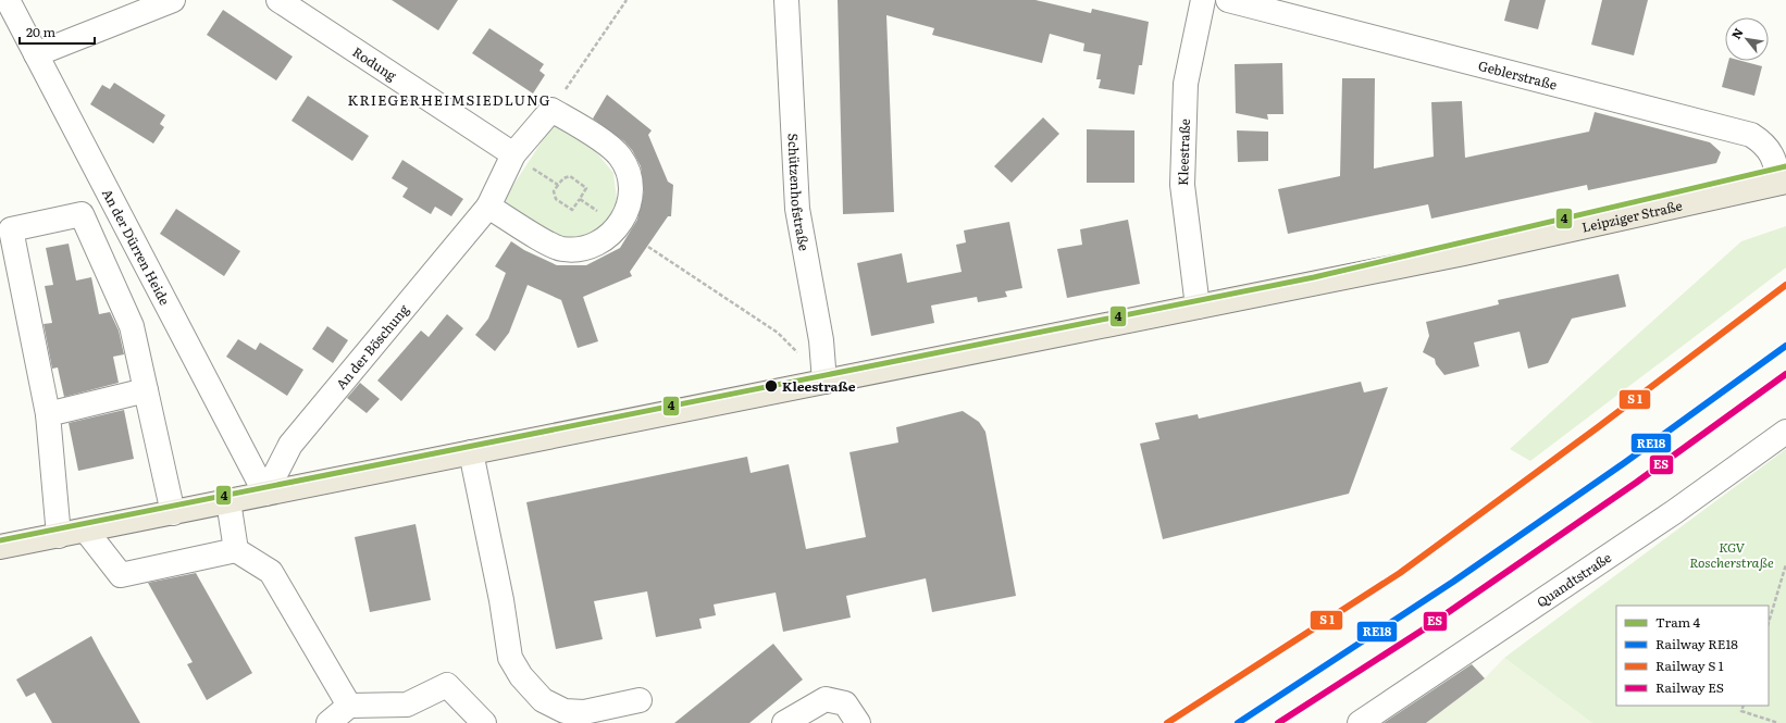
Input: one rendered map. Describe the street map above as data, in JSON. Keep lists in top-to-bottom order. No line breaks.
{"streets":{"main road":["Leipziger Straße"],"street":["Rodung","Geblerstraße","Kleestraße","Schützenhofstraße","An der Dürren Heide","An der Böschung","Quandtstraße"]},"crossings":[["Rodung","An der Böschung"],["Geblerstraße","Leipziger Straße"],["Kleestraße","Leipziger Straße"],["Schützenhofstraße","Leipziger Straße"],["Leipziger Straße","An der Dürren Heide"],["Leipziger Straße","An der Böschung"],["An der Dürren Heide","An der Böschung"]],"districts":["KRIEGERHEIMSIEDLUNG"],"parks":["KGV Roscherstraße"],"places":["Kleestraße"],"lines":["tram line 4","rail line RE18","rail line ES"],"legend":["Tram 4","Railway RE18","Railway S 1","Railway ES"],"scale_bar":"20 m","north":"top left"}
